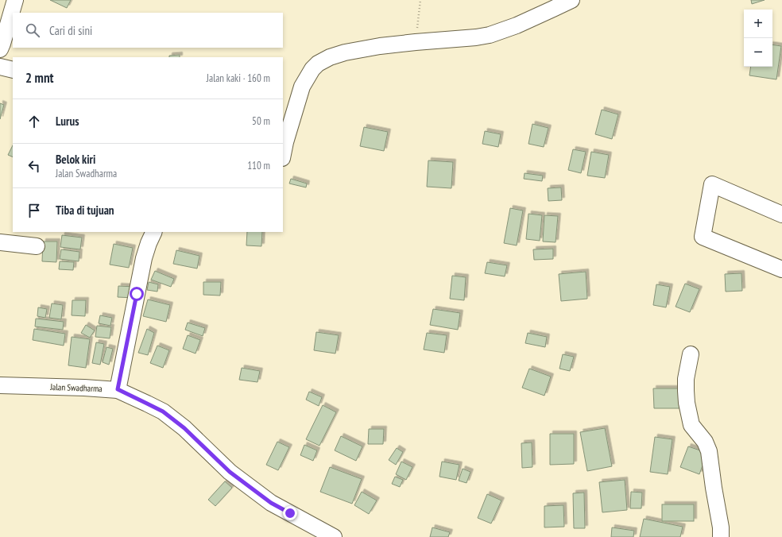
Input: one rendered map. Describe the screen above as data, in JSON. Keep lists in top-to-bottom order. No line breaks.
{"streets":{"street":["Jalan Swadharma"]},"page":{"map_buttons":["+","−"],"search":"Cari di sini","heading":["2 mnt","Jalan kaki · 160 m"],"list":[["Lurus","50 m"],["Belok kiri","Jalan Swadharma","110 m"],"Tiba di tujuan"]}}
